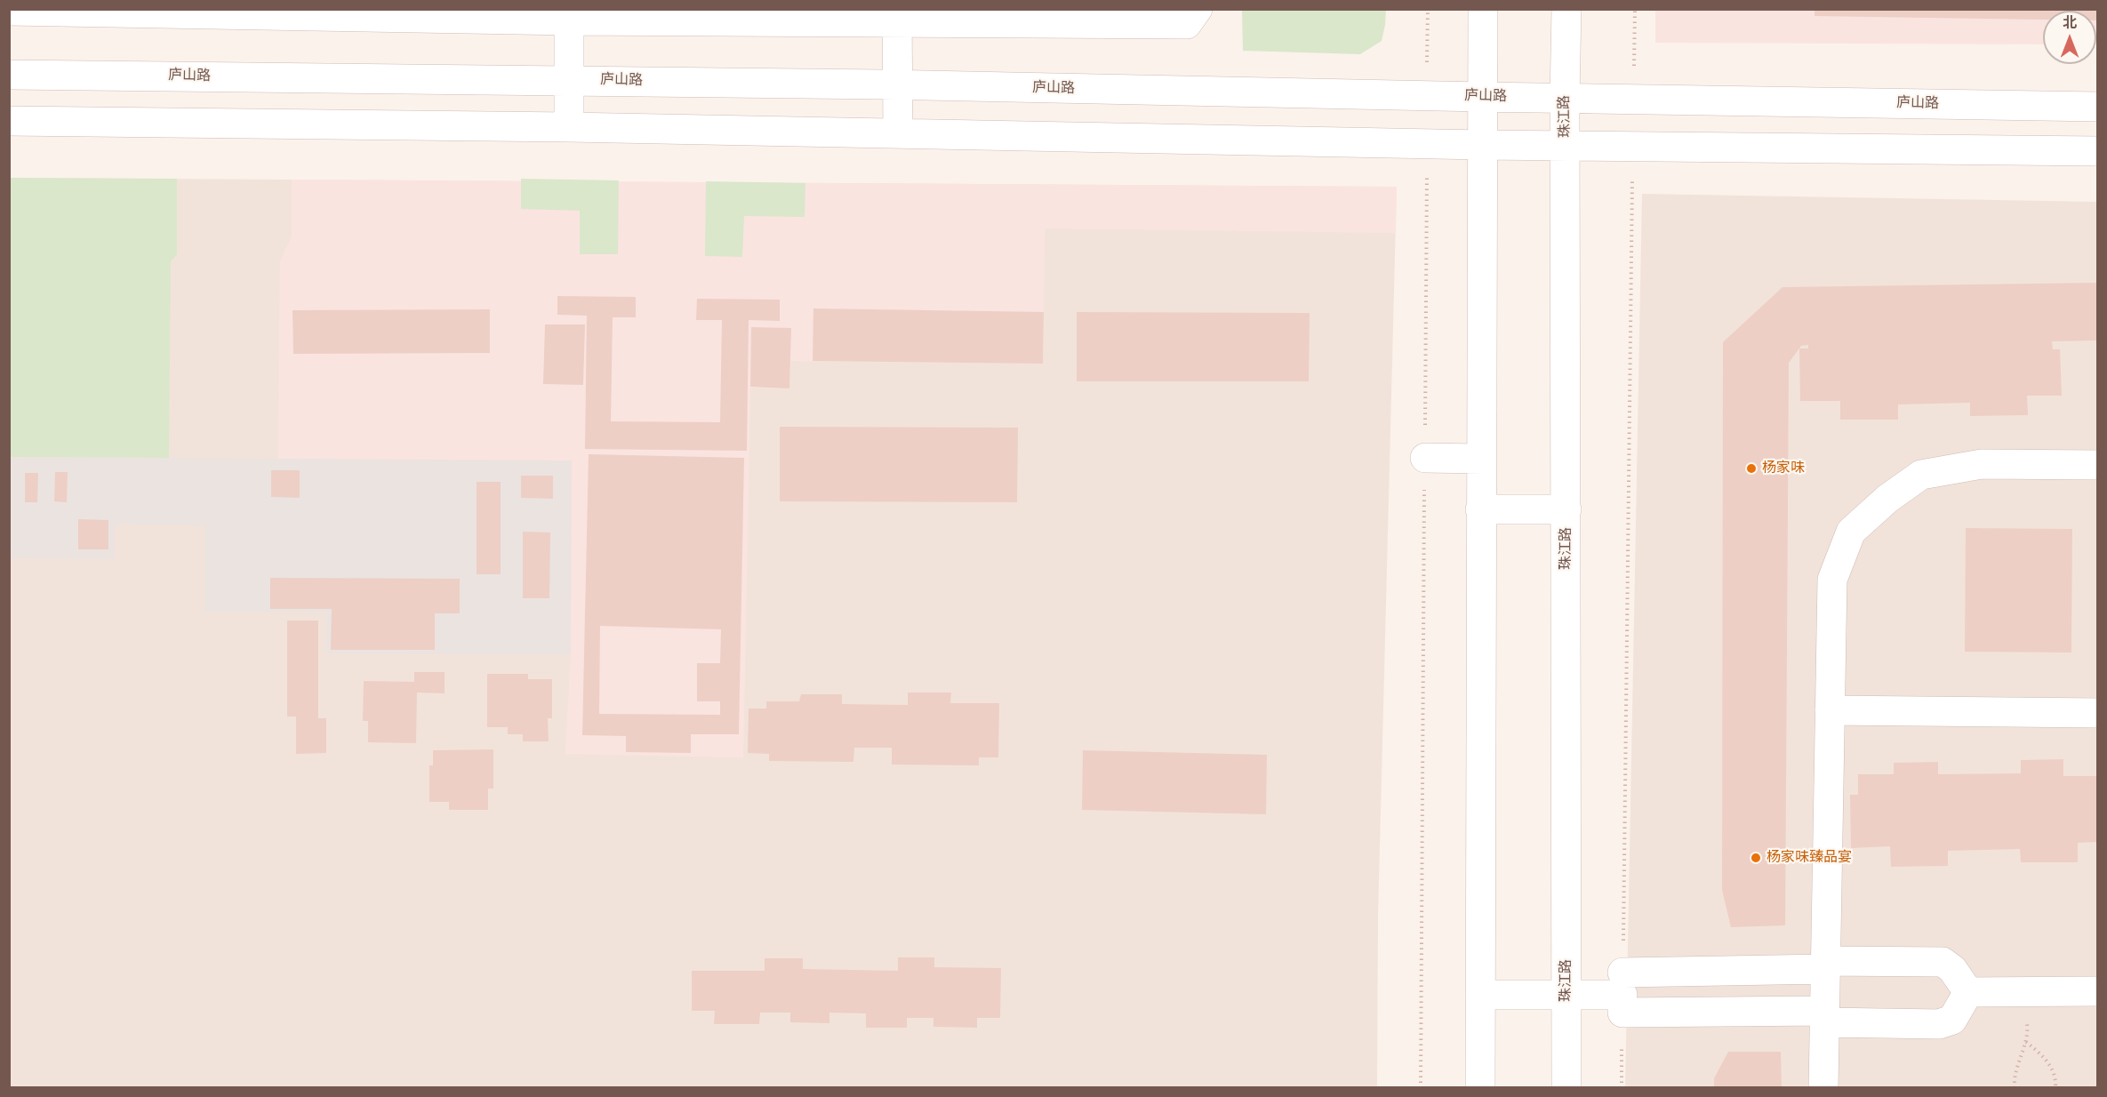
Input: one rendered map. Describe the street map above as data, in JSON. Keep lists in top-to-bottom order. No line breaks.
{"streets":{"street":["庐山路","珠江路"]},"crossings":[["庐山路","珠江路"]],"places":["杨家味","杨家味臻品宴"],"north":"top"}
